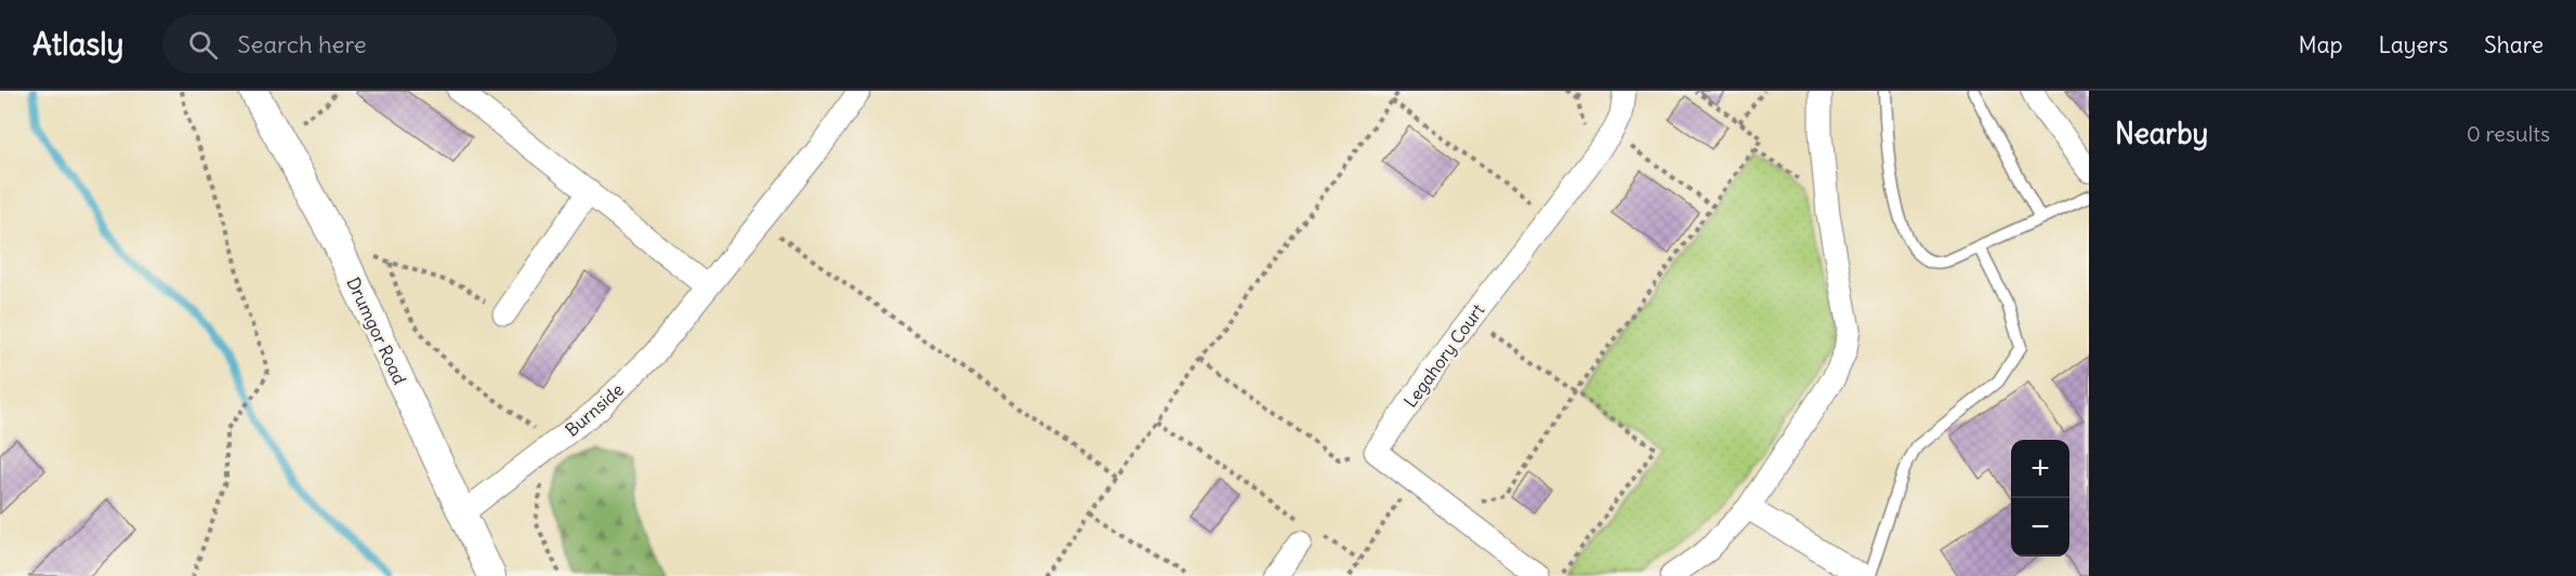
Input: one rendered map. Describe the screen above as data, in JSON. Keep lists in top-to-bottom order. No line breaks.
{"streets":{"street":["Drumgor Road","Legahory Court","Burnside"]},"crossings":[["Drumgor Road","Burnside"]],"page":{"header":"Atlasly","search":"Search here","nav":["Map","Layers","Share"],"heading":["Nearby","0 results"],"map_buttons":["+","−"]}}
